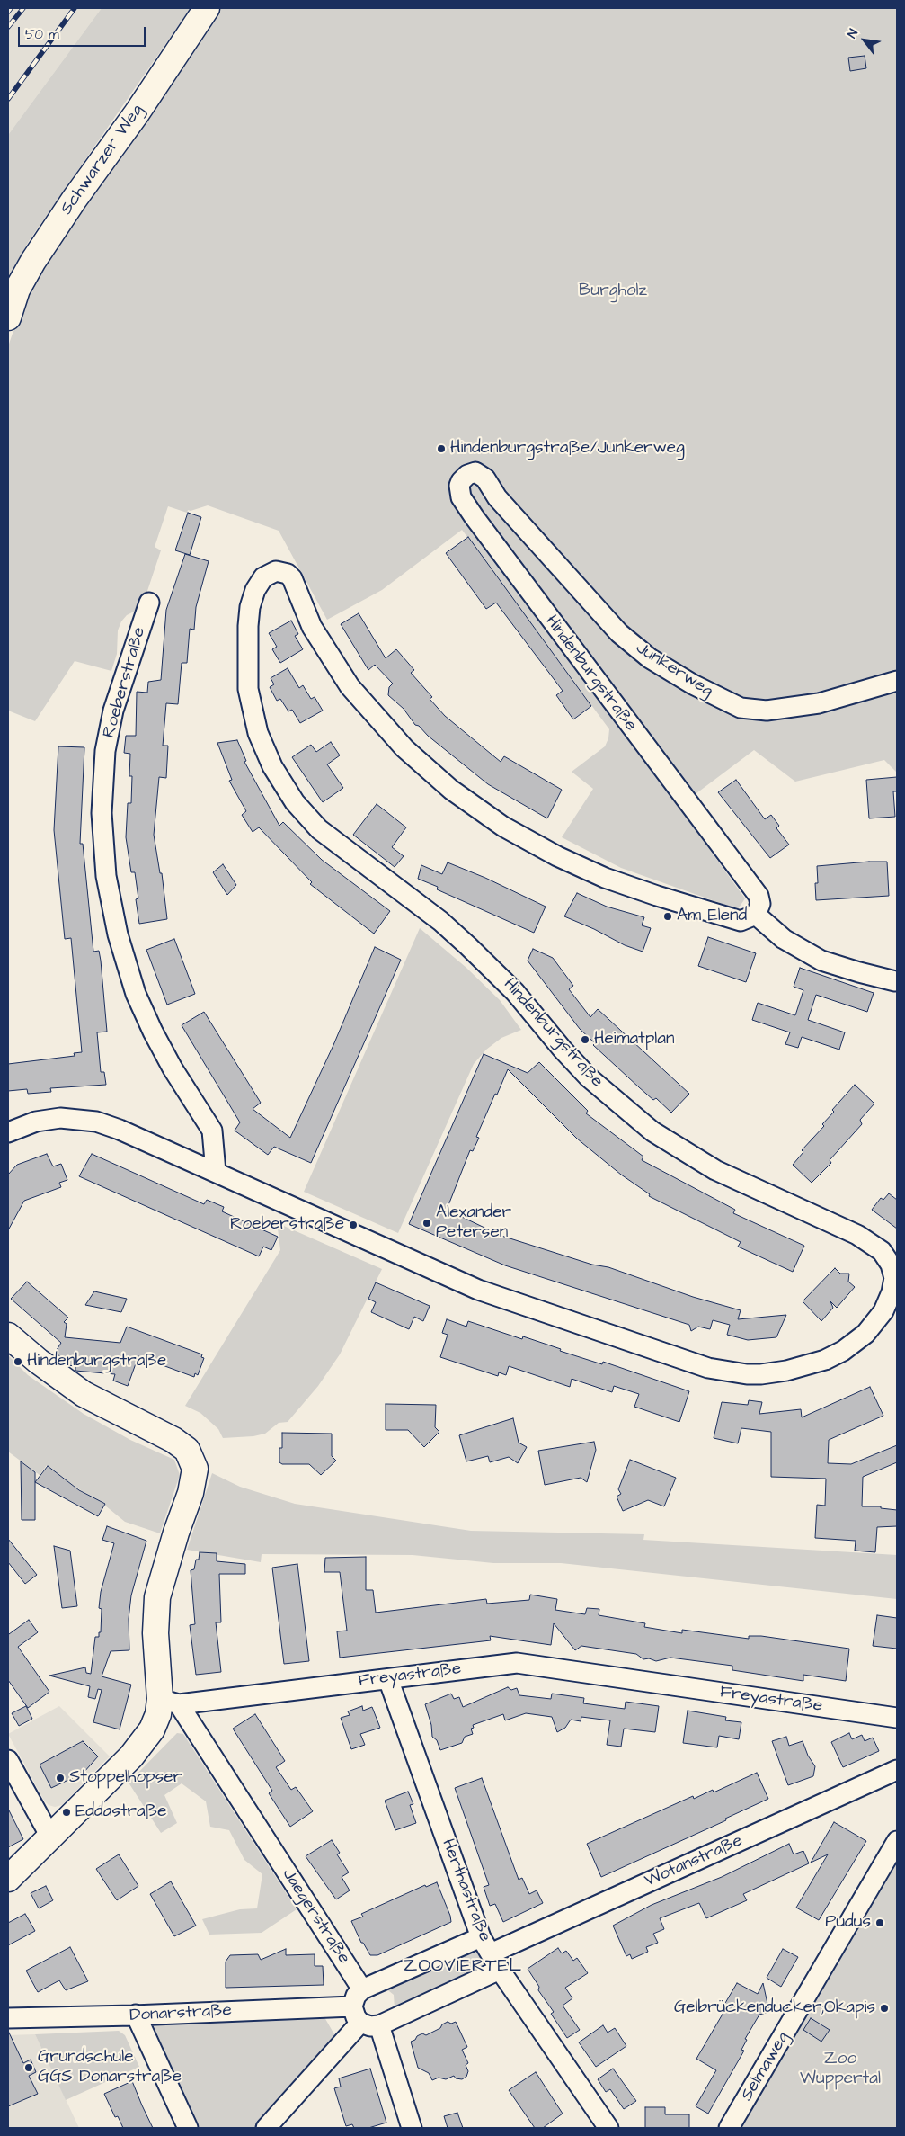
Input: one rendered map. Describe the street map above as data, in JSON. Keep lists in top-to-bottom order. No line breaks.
{"streets":{"street":["Schwarzer Weg","Junkerweg","Hindenburgstraße","Roeberstraße","Freyastraße","Wotanstraße","Herthastraße","Jaegerstraße","Donarstraße","Selmaweg"]},"crossings":[["Junkerweg","Hindenburgstraße"],["Hindenburgstraße","Roeberstraße"],["Freyastraße","Herthastraße"],["Freyastraße","Jaegerstraße"],["Wotanstraße","Herthastraße"],["Wotanstraße","Jaegerstraße"],["Wotanstraße","Donarstraße"]],"districts":["ZOOVIERTEL"],"parks":["Burgholz","Zoo Wuppertal"],"places":["Hindenburgstraße/Junkerweg","Am Elend","Heimatplan","Alexander Petersen","Roeberstraße","Hindenburgstraße","Stoppelhopser","Eddastraße","Pudus","Gelbrückenducker;Okapis","Grundschule GGS Donarstraße"],"scale_bar":"50 m","north":"top left"}
